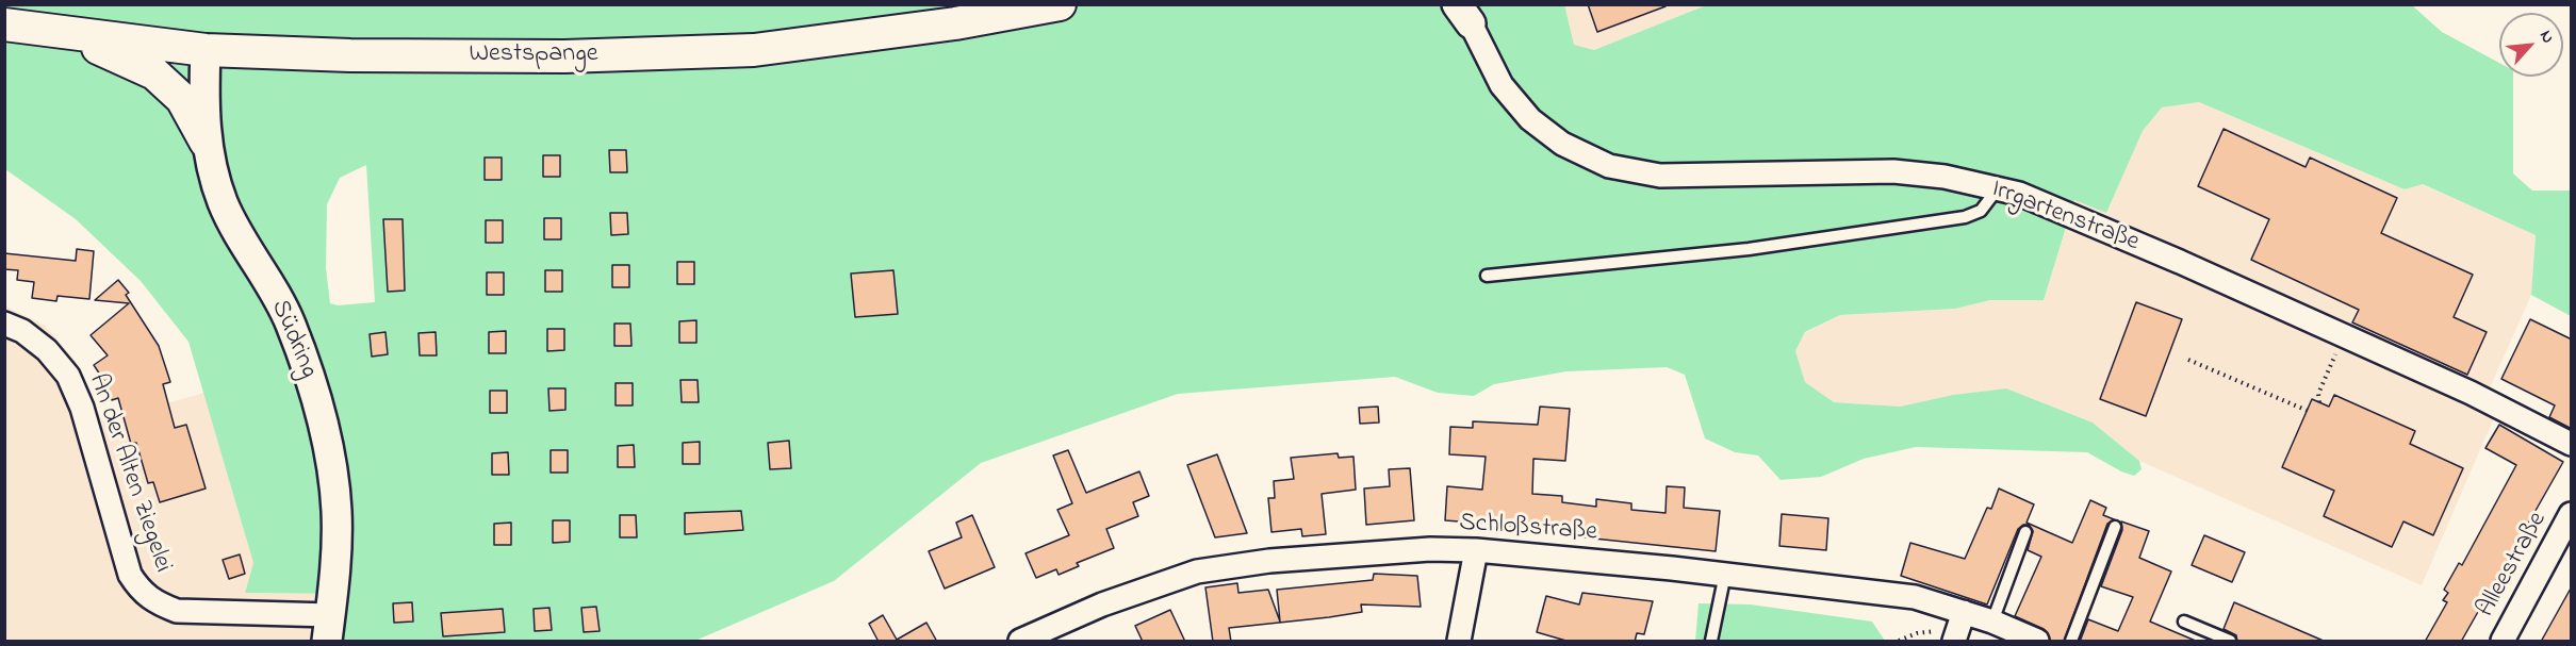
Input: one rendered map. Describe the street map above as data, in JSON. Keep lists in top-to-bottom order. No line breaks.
{"streets":{"main road":["Westspange"],"street":["Irrgartenstraße","Südring","An der Alten Ziegelei","Schloßstraße","Alleestraße"]},"crossings":[["Westspange","Südring"],["Südring","An der Alten Ziegelei"]],"north":"top right"}
